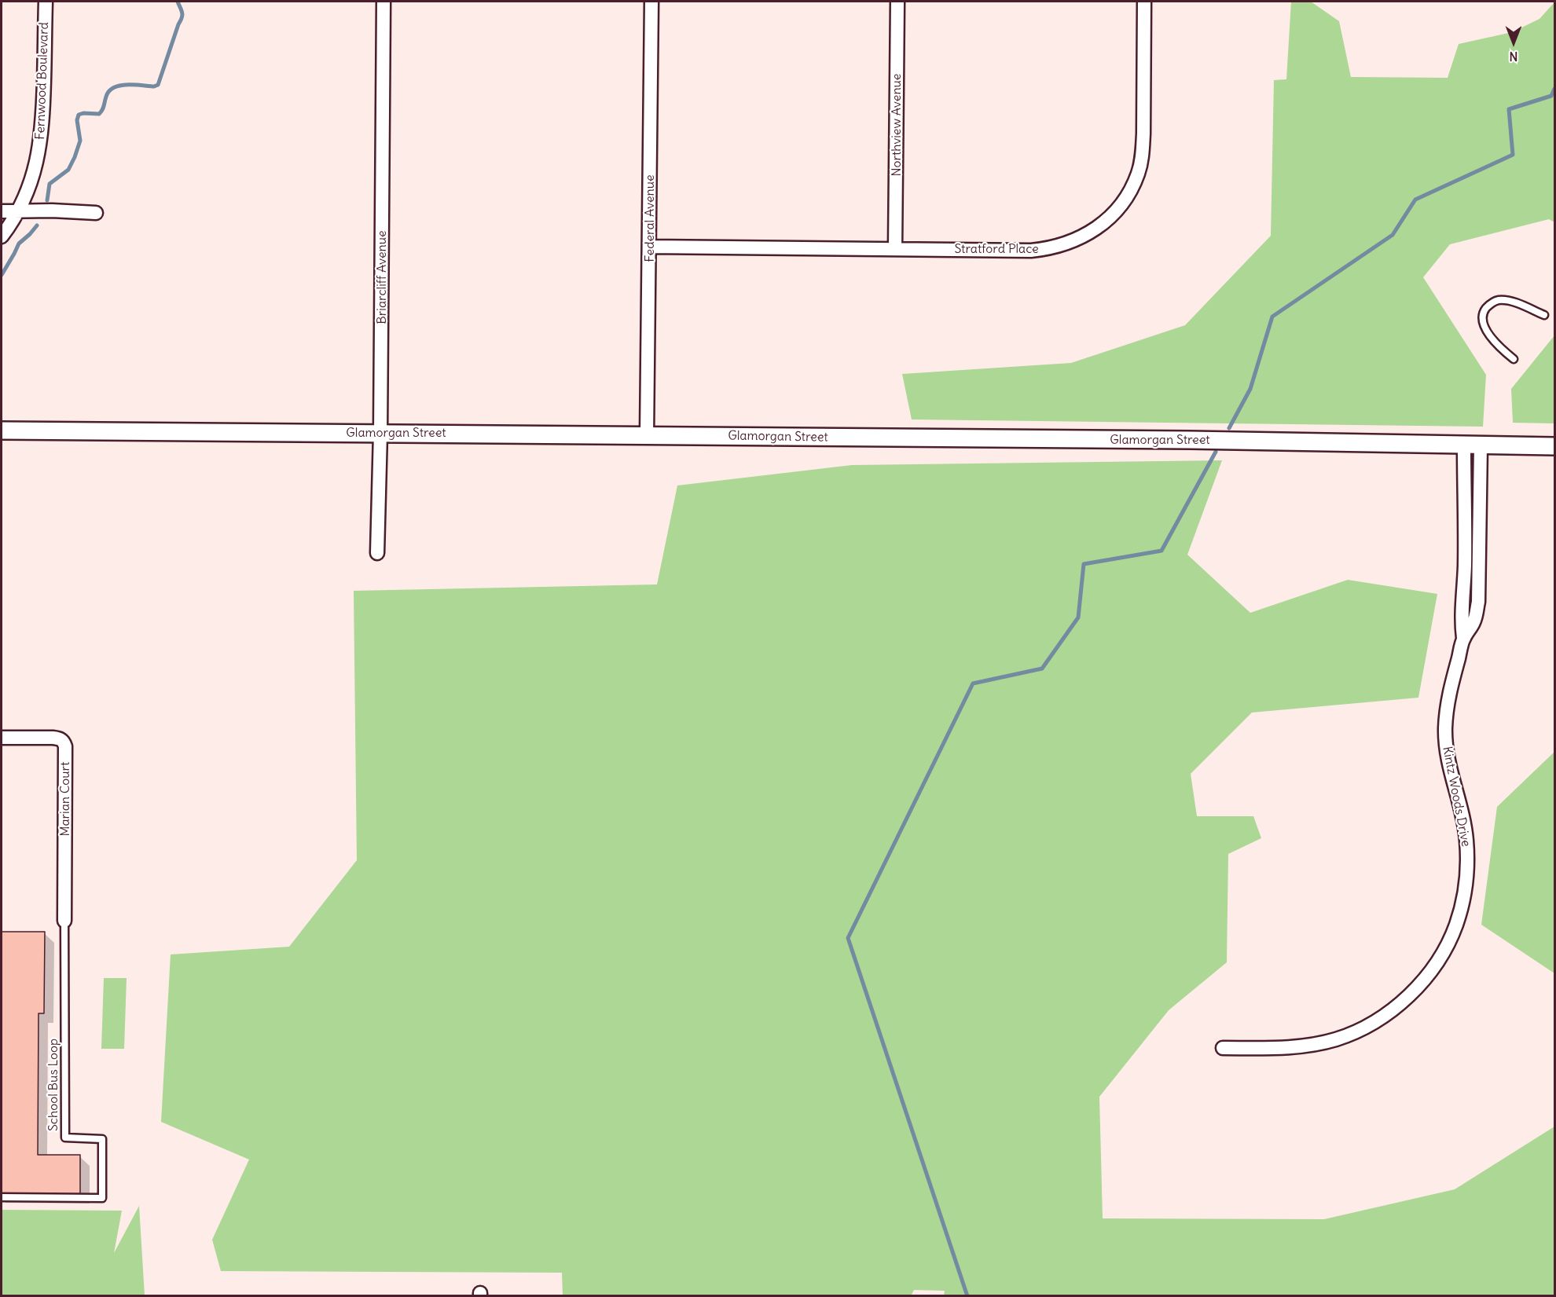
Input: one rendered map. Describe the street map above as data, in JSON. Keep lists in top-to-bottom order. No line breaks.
{"streets":{"street":["Fernwood Boulevard","Northview Avenue","Federal Avenue","Stratford Place","Briarcliff Avenue","Glamorgan Street","Kintz Woods Drive","Marian Court"],"lane":["School Bus Loop"]},"crossings":[["Northview Avenue","Stratford Place"],["Federal Avenue","Stratford Place"],["Federal Avenue","Glamorgan Street"],["Briarcliff Avenue","Glamorgan Street"],["Glamorgan Street","Kintz Woods Drive"],["Marian Court","School Bus Loop"]],"north":"bottom"}
